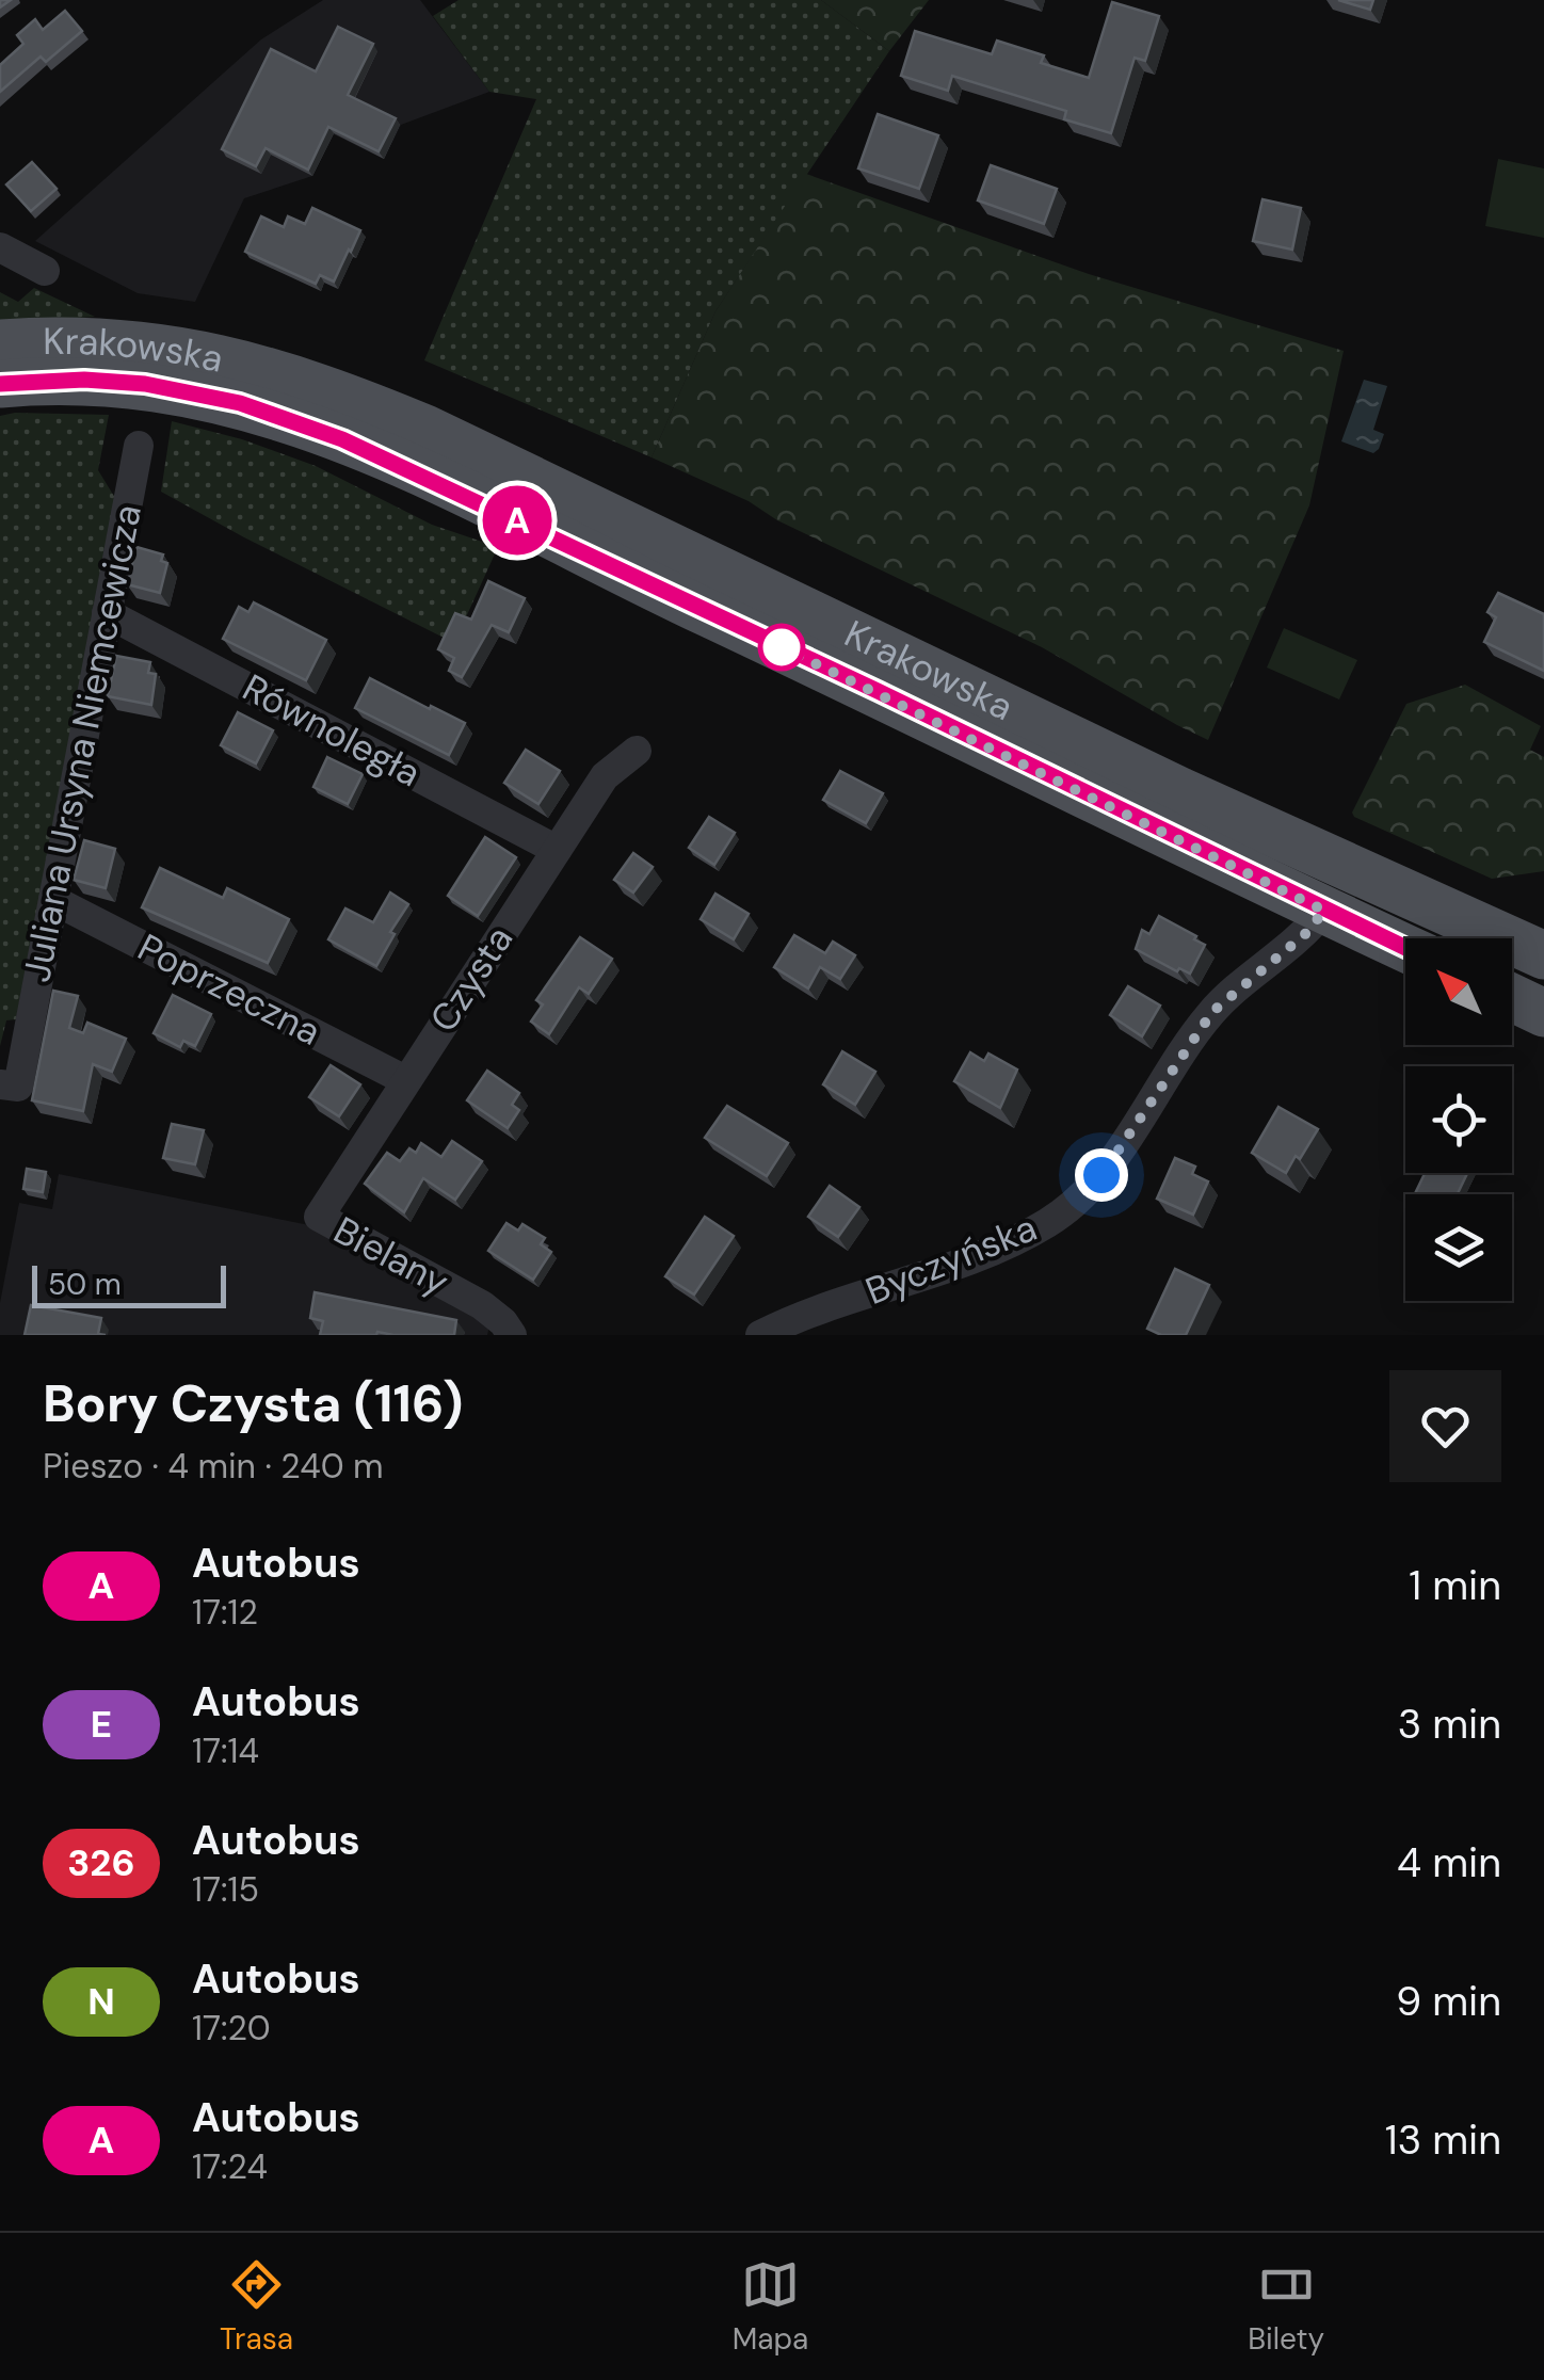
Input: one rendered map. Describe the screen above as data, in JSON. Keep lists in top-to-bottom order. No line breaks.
{"streets":{"main road":["Krakowska"],"street":["Równoległa","Juliana Ursyna Niemcewicza","Czysta","Poprzeczna","Bielany","Byczyńska"]},"crossings":[["Krakowska","Byczyńska"],["Równoległa","Juliana Ursyna Niemcewicza"],["Równoległa","Czysta"],["Juliana Ursyna Niemcewicza","Poprzeczna"],["Czysta","Poprzeczna"],["Czysta","Bielany"]],"lines":["bus line A"],"scale_bar":"50 m","north":"top left","page":{"on_map":"A","scale":"50 m","heading":["Bory Czysta (116)","Pieszo · 4 min · 240 m"],"list":[{"mark":"A","name":"Autobus","note":"17:12","value":"1 min"},{"mark":"E","name":"Autobus","note":"17:14","value":"3 min"},{"mark":"326","name":"Autobus","note":"17:15","value":"4 min"},{"mark":"N","name":"Autobus","note":"17:20","value":"9 min"},{"mark":"A","name":"Autobus","note":"17:24","value":"13 min"}],"tabs":["Trasa","Mapa","Bilety"]}}
